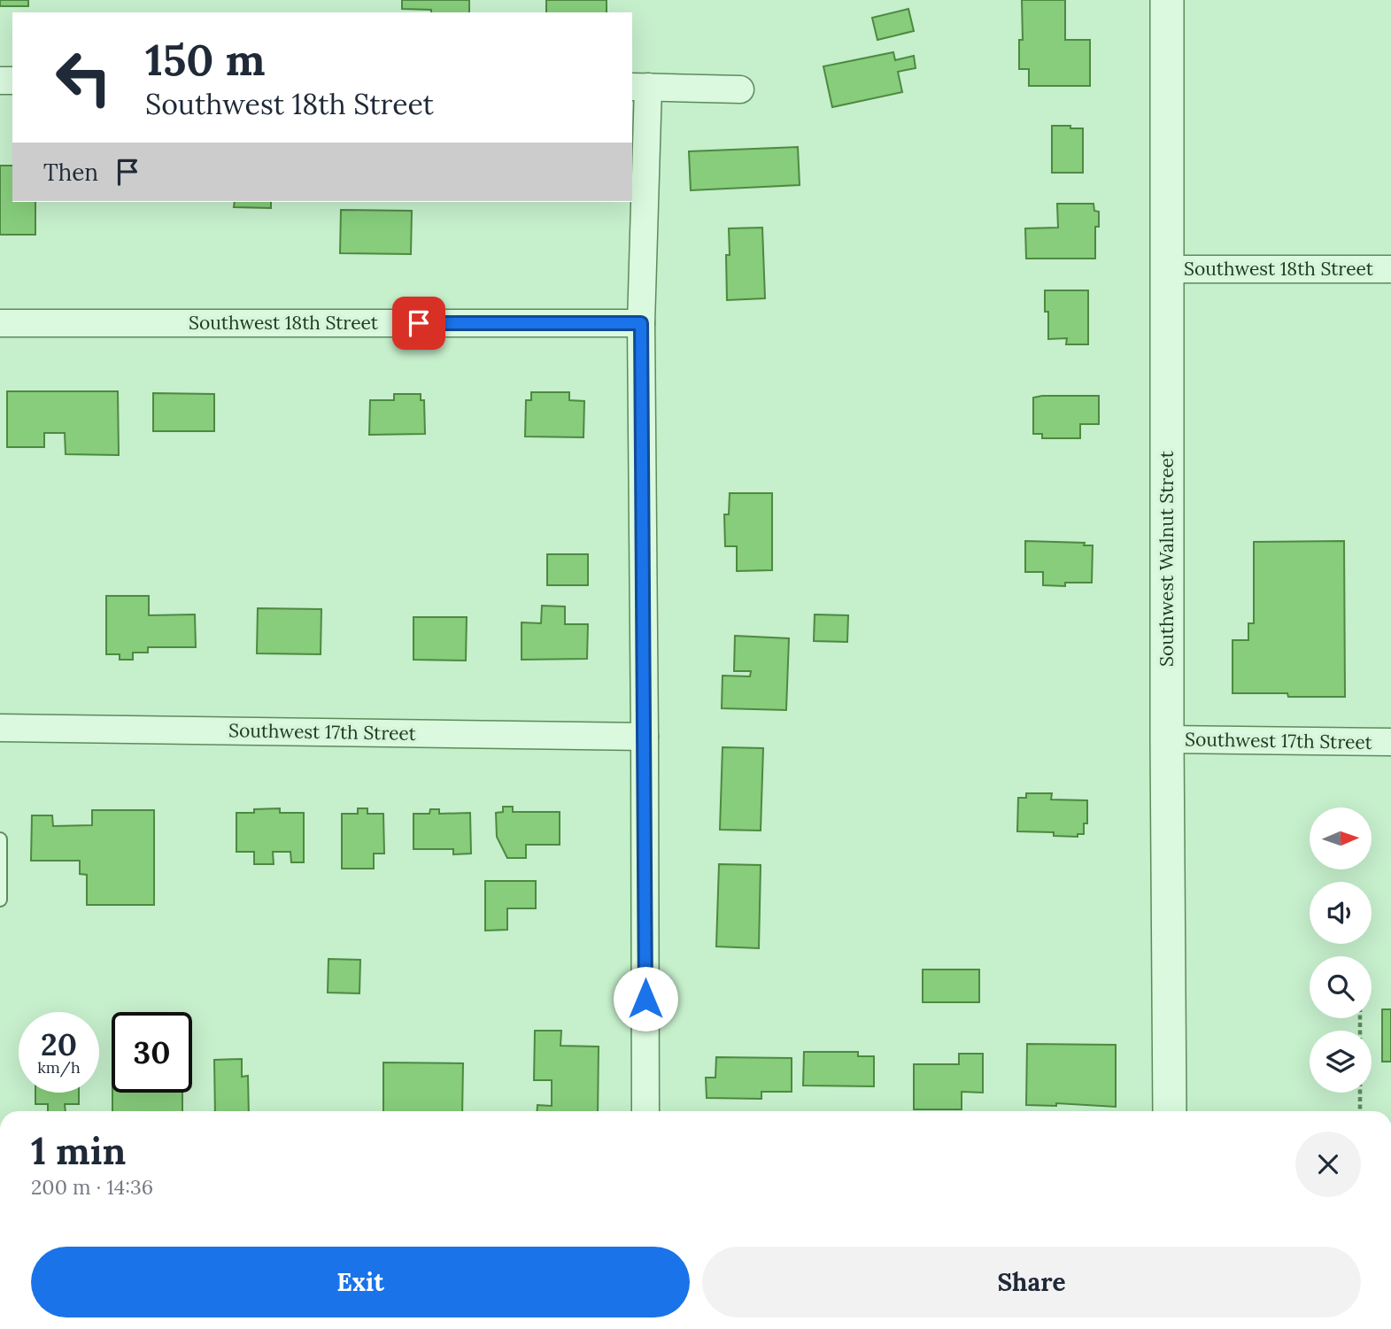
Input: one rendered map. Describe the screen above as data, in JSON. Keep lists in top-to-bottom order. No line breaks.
{"streets":{"street":["Southwest 18th Street","Southwest Walnut Street","Southwest 17th Street"]},"crossings":[["Southwest 18th Street","Southwest Walnut Street"],["Southwest Walnut Street","Southwest 17th Street"]],"north":"right","page":{"turn":["150 m","Southwest 18th Street"],"then":"Then","speed":"20 km/h","limit":"30","heading":["1 min","200 m · 14:36"],"buttons":["Exit","Share"]}}
